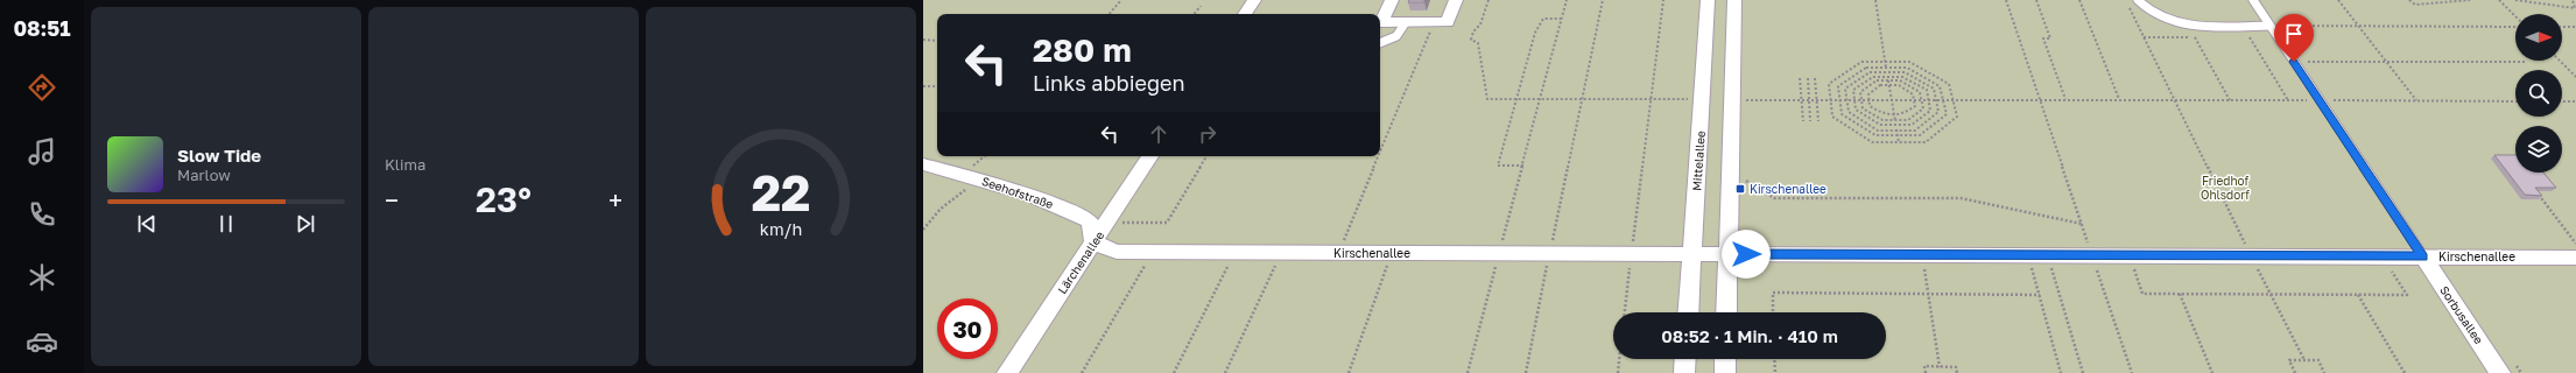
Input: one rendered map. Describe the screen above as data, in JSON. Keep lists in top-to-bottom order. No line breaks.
{"streets":{"street":["Mittelallee","Seehofstraße","Kirschenallee","Lärchenallee","Sorbusallee"]},"crossings":[["Mittelallee","Kirschenallee"],["Seehofstraße","Kirschenallee"],["Seehofstraße","Lärchenallee"],["Kirschenallee","Lärchenallee"],["Kirschenallee","Sorbusallee"]],"parks":["Friedhof Ohlsdorf"],"places":{"transit":["Kirschenallee"]},"north":"right","page":{"tabs":"08:51","tile":"Klima","turn":["280 m","Links abbiegen"],"song":["Slow Tide","Marlow"],"heat":["−","23°","+"],"limit":"30","trip":"08:52 · 1 Min. · 410 m","gauge":["22","km/h"]}}
